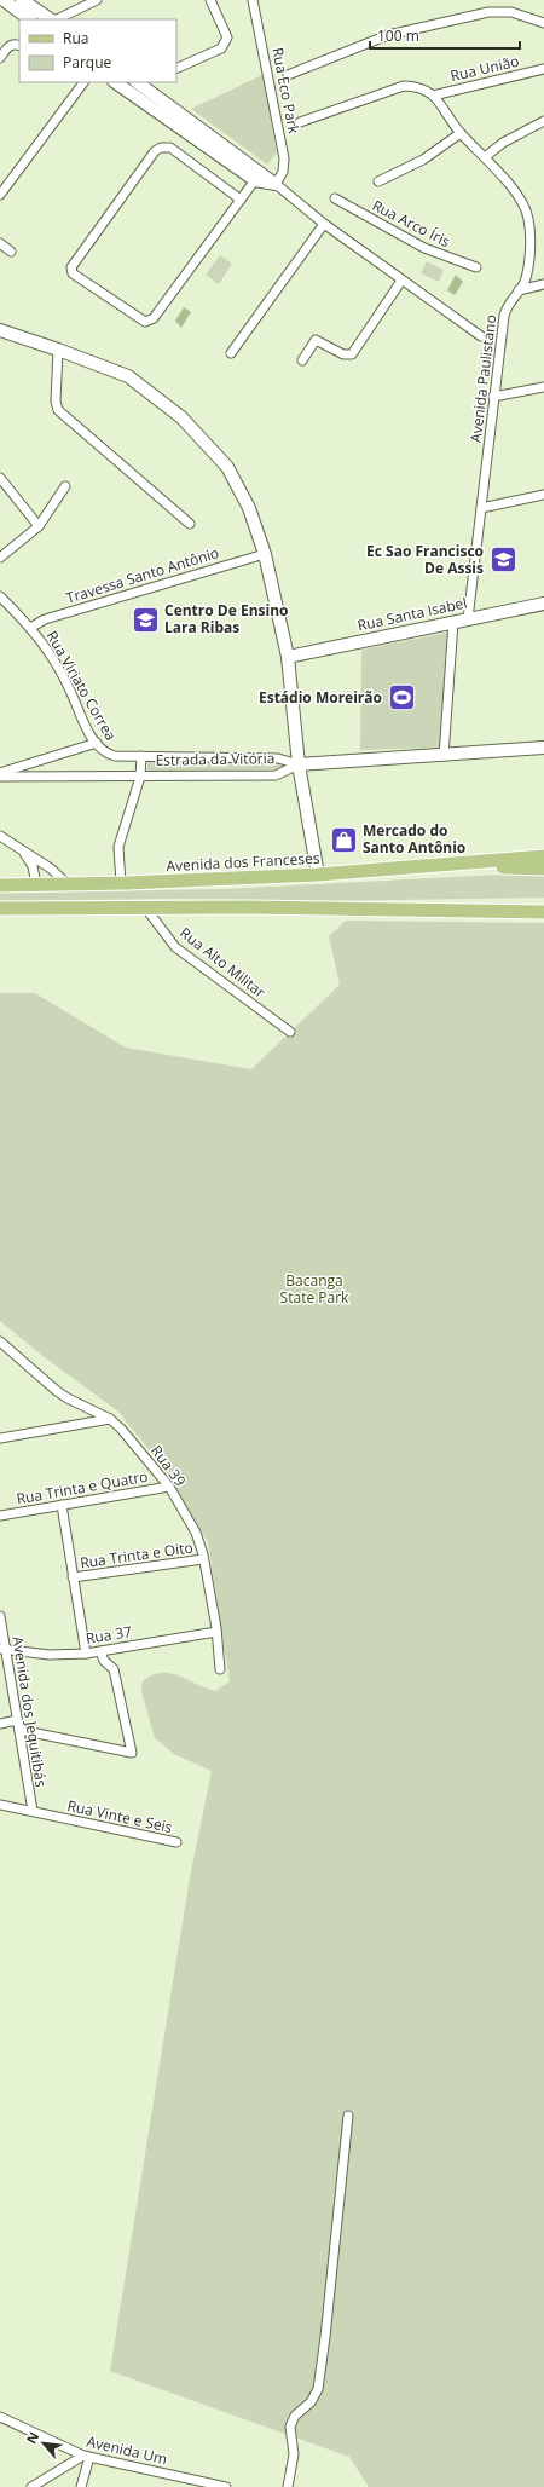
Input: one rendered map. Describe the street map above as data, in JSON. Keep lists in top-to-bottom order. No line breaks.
{"streets":{"main road":["Avenida dos Franceses"],"street":["Rua União","Rua Eco Park","Rua Arco Íris","Avenida Paulistano","Travessa Santo Antônio","Rua Santa Isabel","Rua Viriato Correa","Estrada da Vitória","Rua Alto Militar","Rua 39","Rua Trinta e Quatro","Rua Trinta e Oito","Rua 37","Avenida dos Jequitibás","Rua Vinte e Seis","Avenida Um"]},"crossings":[["Rua União","Avenida Paulistano"],["Avenida Paulistano","Rua Santa Isabel"],["Travessa Santo Antônio","Rua Viriato Correa"],["Rua Viriato Correa","Estrada da Vitória"],["Rua 39","Rua Trinta e Quatro"],["Rua 39","Rua Trinta e Oito"],["Rua 39","Rua 37"],["Rua Trinta e Quatro","Rua Trinta e Oito"],["Rua Trinta e Oito","Rua 37"],["Rua 37","Avenida dos Jequitibás"],["Avenida dos Jequitibás","Rua Vinte e Seis"]],"parks":["Bacanga State Park"],"places":{"school or university":["Ec Sao Francisco De Assis","Centro De Ensino Lara Ribas"],"sports":["Estádio Moreirão"],"shop":["Mercado do Santo Antônio"]},"legend":["Rua","Parque"],"scale_bar":"100 m","north":"top left"}
